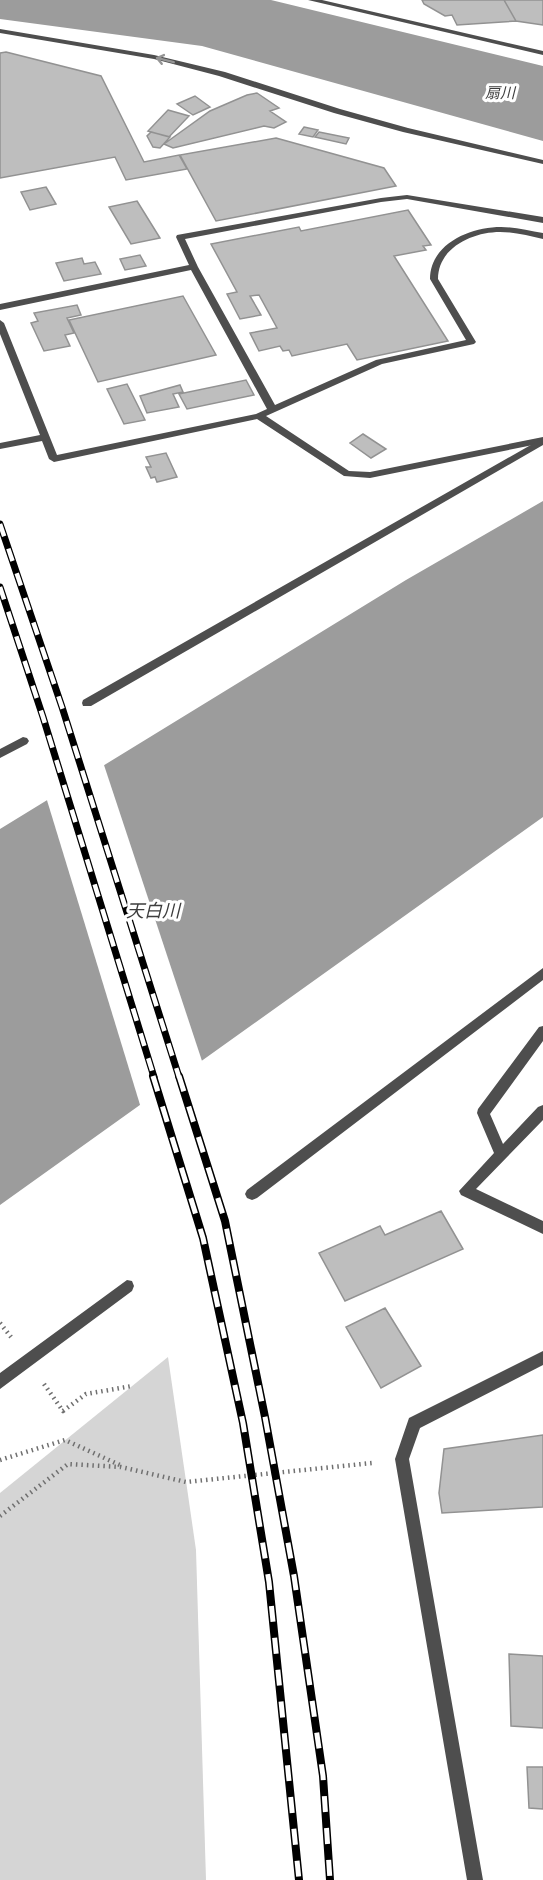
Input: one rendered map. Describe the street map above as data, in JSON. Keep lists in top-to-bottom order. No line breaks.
{"water":["扇川","天白川"]}
